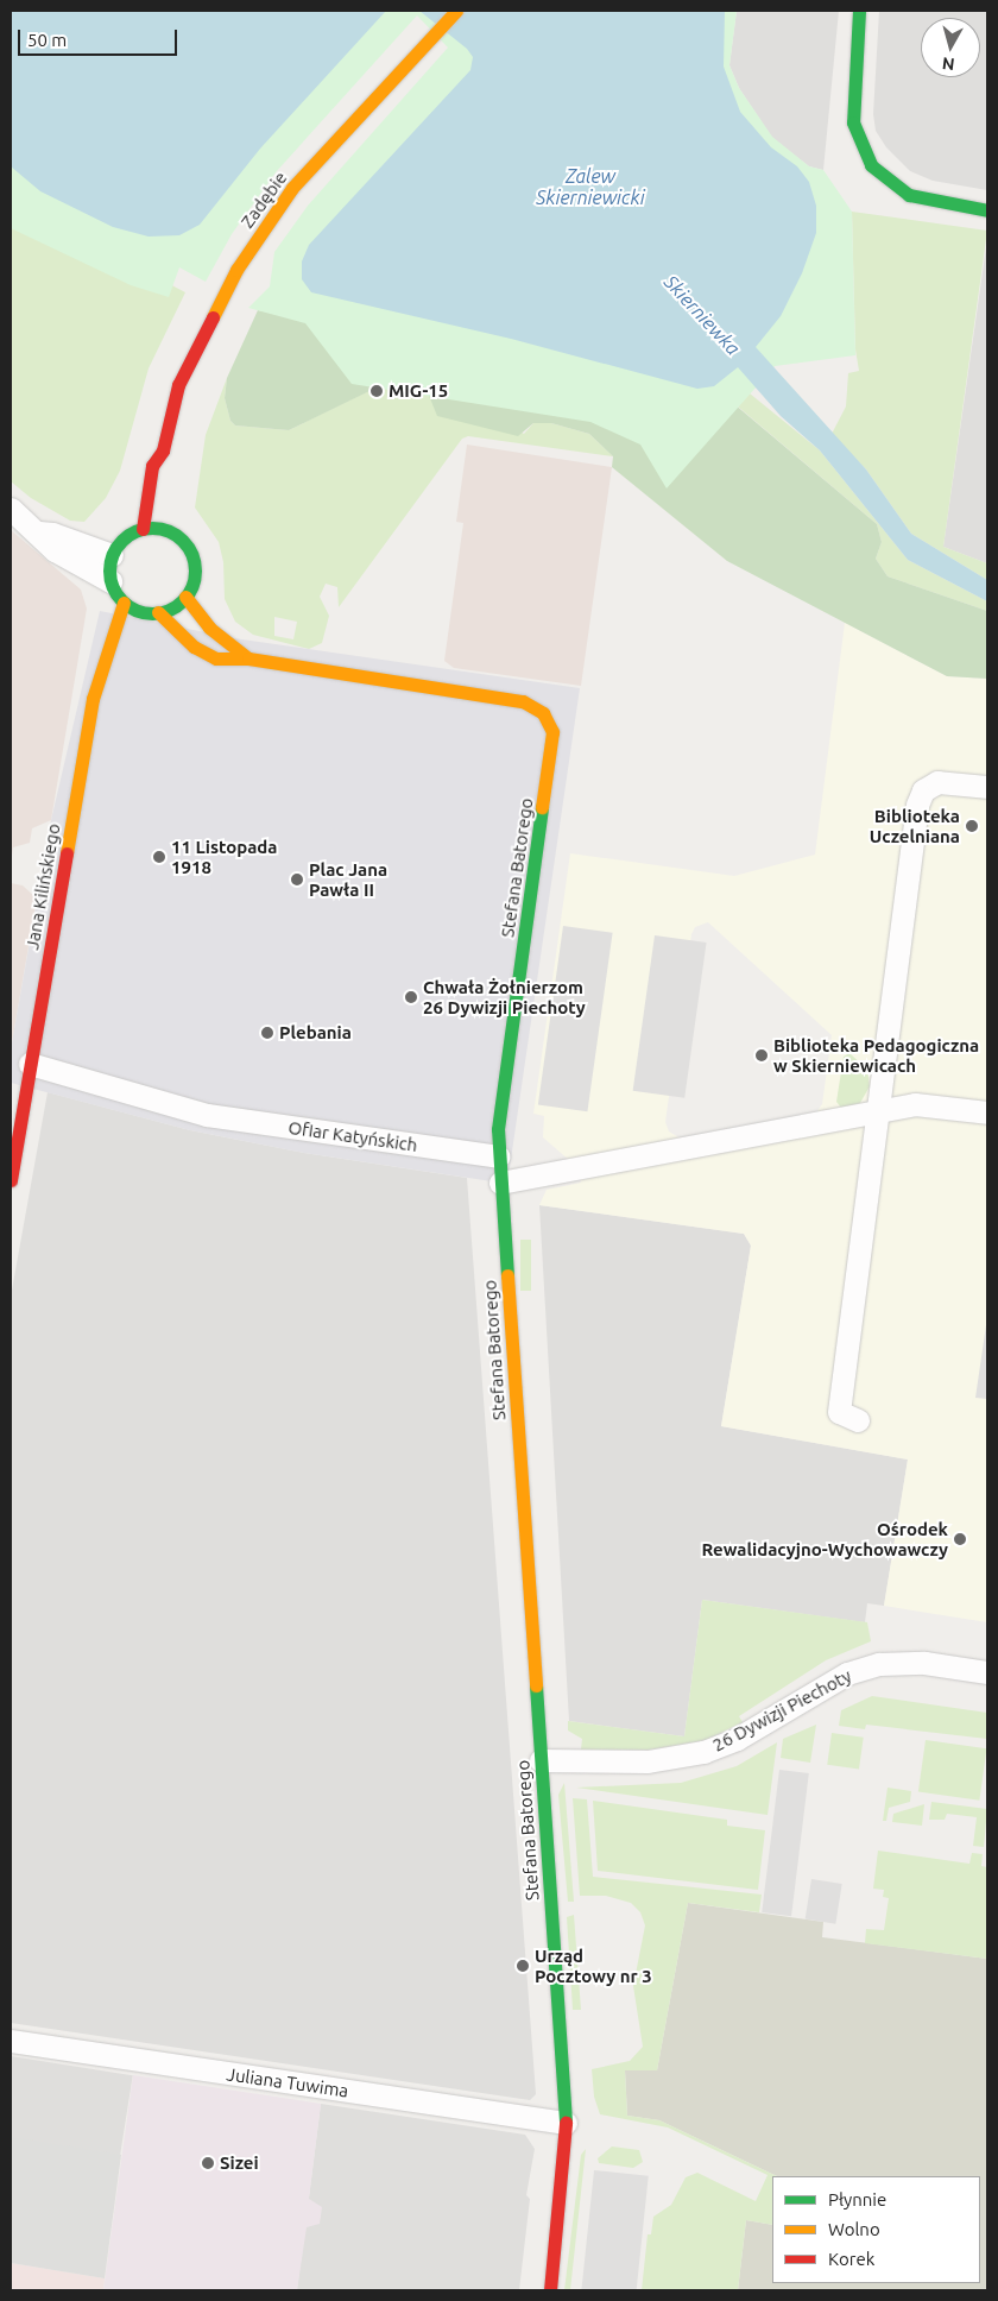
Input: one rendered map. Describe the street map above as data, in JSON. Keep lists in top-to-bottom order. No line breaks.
{"streets":{"street":["Zadębie","Stefana Batorego","Jana Kilińskiego","Ofiar Katyńskich","26 Dywizji Piechoty","Juliana Tuwima"]},"crossings":[["Zadębie","Stefana Batorego"],["Zadębie","Jana Kilińskiego"],["Stefana Batorego","Jana Kilińskiego"],["Stefana Batorego","Ofiar Katyńskich"],["Stefana Batorego","26 Dywizji Piechoty"],["Stefana Batorego","Juliana Tuwima"],["Jana Kilińskiego","Ofiar Katyńskich"]],"water":["Zalew Skierniewicki","Skierniewka"],"places":["MIG-15","Biblioteka Uczelniana","11 Listopada 1918","Plac Jana Pawła II","Chwała Żołnierzom 26 Dywizji Piechoty","Plebania","Biblioteka Pedagogiczna w Skierniewicach","Ośrodek Rewalidacyjno-Wychowawczy","Urząd Pocztowy nr 3","Sizei"],"legend":["Płynnie","Wolno","Korek"],"scale_bar":"50 m","north":"bottom"}
